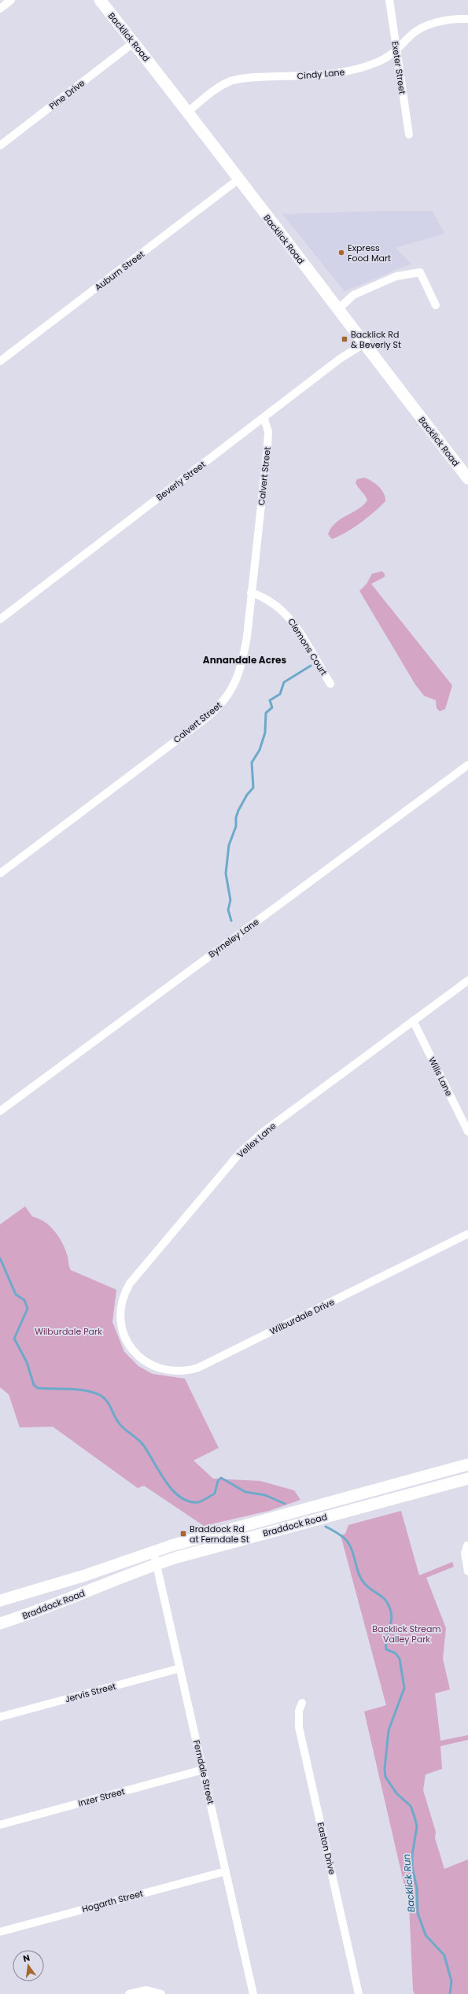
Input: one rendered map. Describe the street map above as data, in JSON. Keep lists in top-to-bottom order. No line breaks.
{"streets":{"main road":["Backlick Road","Braddock Road"],"street":["Exeter Street","Cindy Lane","Pine Drive","Auburn Street","Calvert Street","Beverly Street","Clemons Court","Byrneley Lane","Wills Lane","Vellex Lane","Wilburdale Drive","Jervis Street","Ferndale Street","Inzer Street","Easton Drive","Hogarth Street"]},"crossings":[["Backlick Road","Cindy Lane"],["Backlick Road","Pine Drive"],["Backlick Road","Auburn Street"],["Backlick Road","Beverly Street"],["Exeter Street","Cindy Lane"],["Calvert Street","Beverly Street"],["Calvert Street","Clemons Court"],["Wills Lane","Vellex Lane"],["Vellex Lane","Wilburdale Drive"],["Braddock Road","Ferndale Street"],["Jervis Street","Ferndale Street"],["Ferndale Street","Inzer Street"],["Ferndale Street","Hogarth Street"]],"districts":["Annandale Acres"],"water":["Backlick Run"],"parks":["Wilburdale Park","Backlick Stream Valley Park"],"places":{"other":["Express Food Mart"],"transit":["Backlick Rd & Beverly St","Braddock Rd at Ferndale St"]},"north":"top"}
